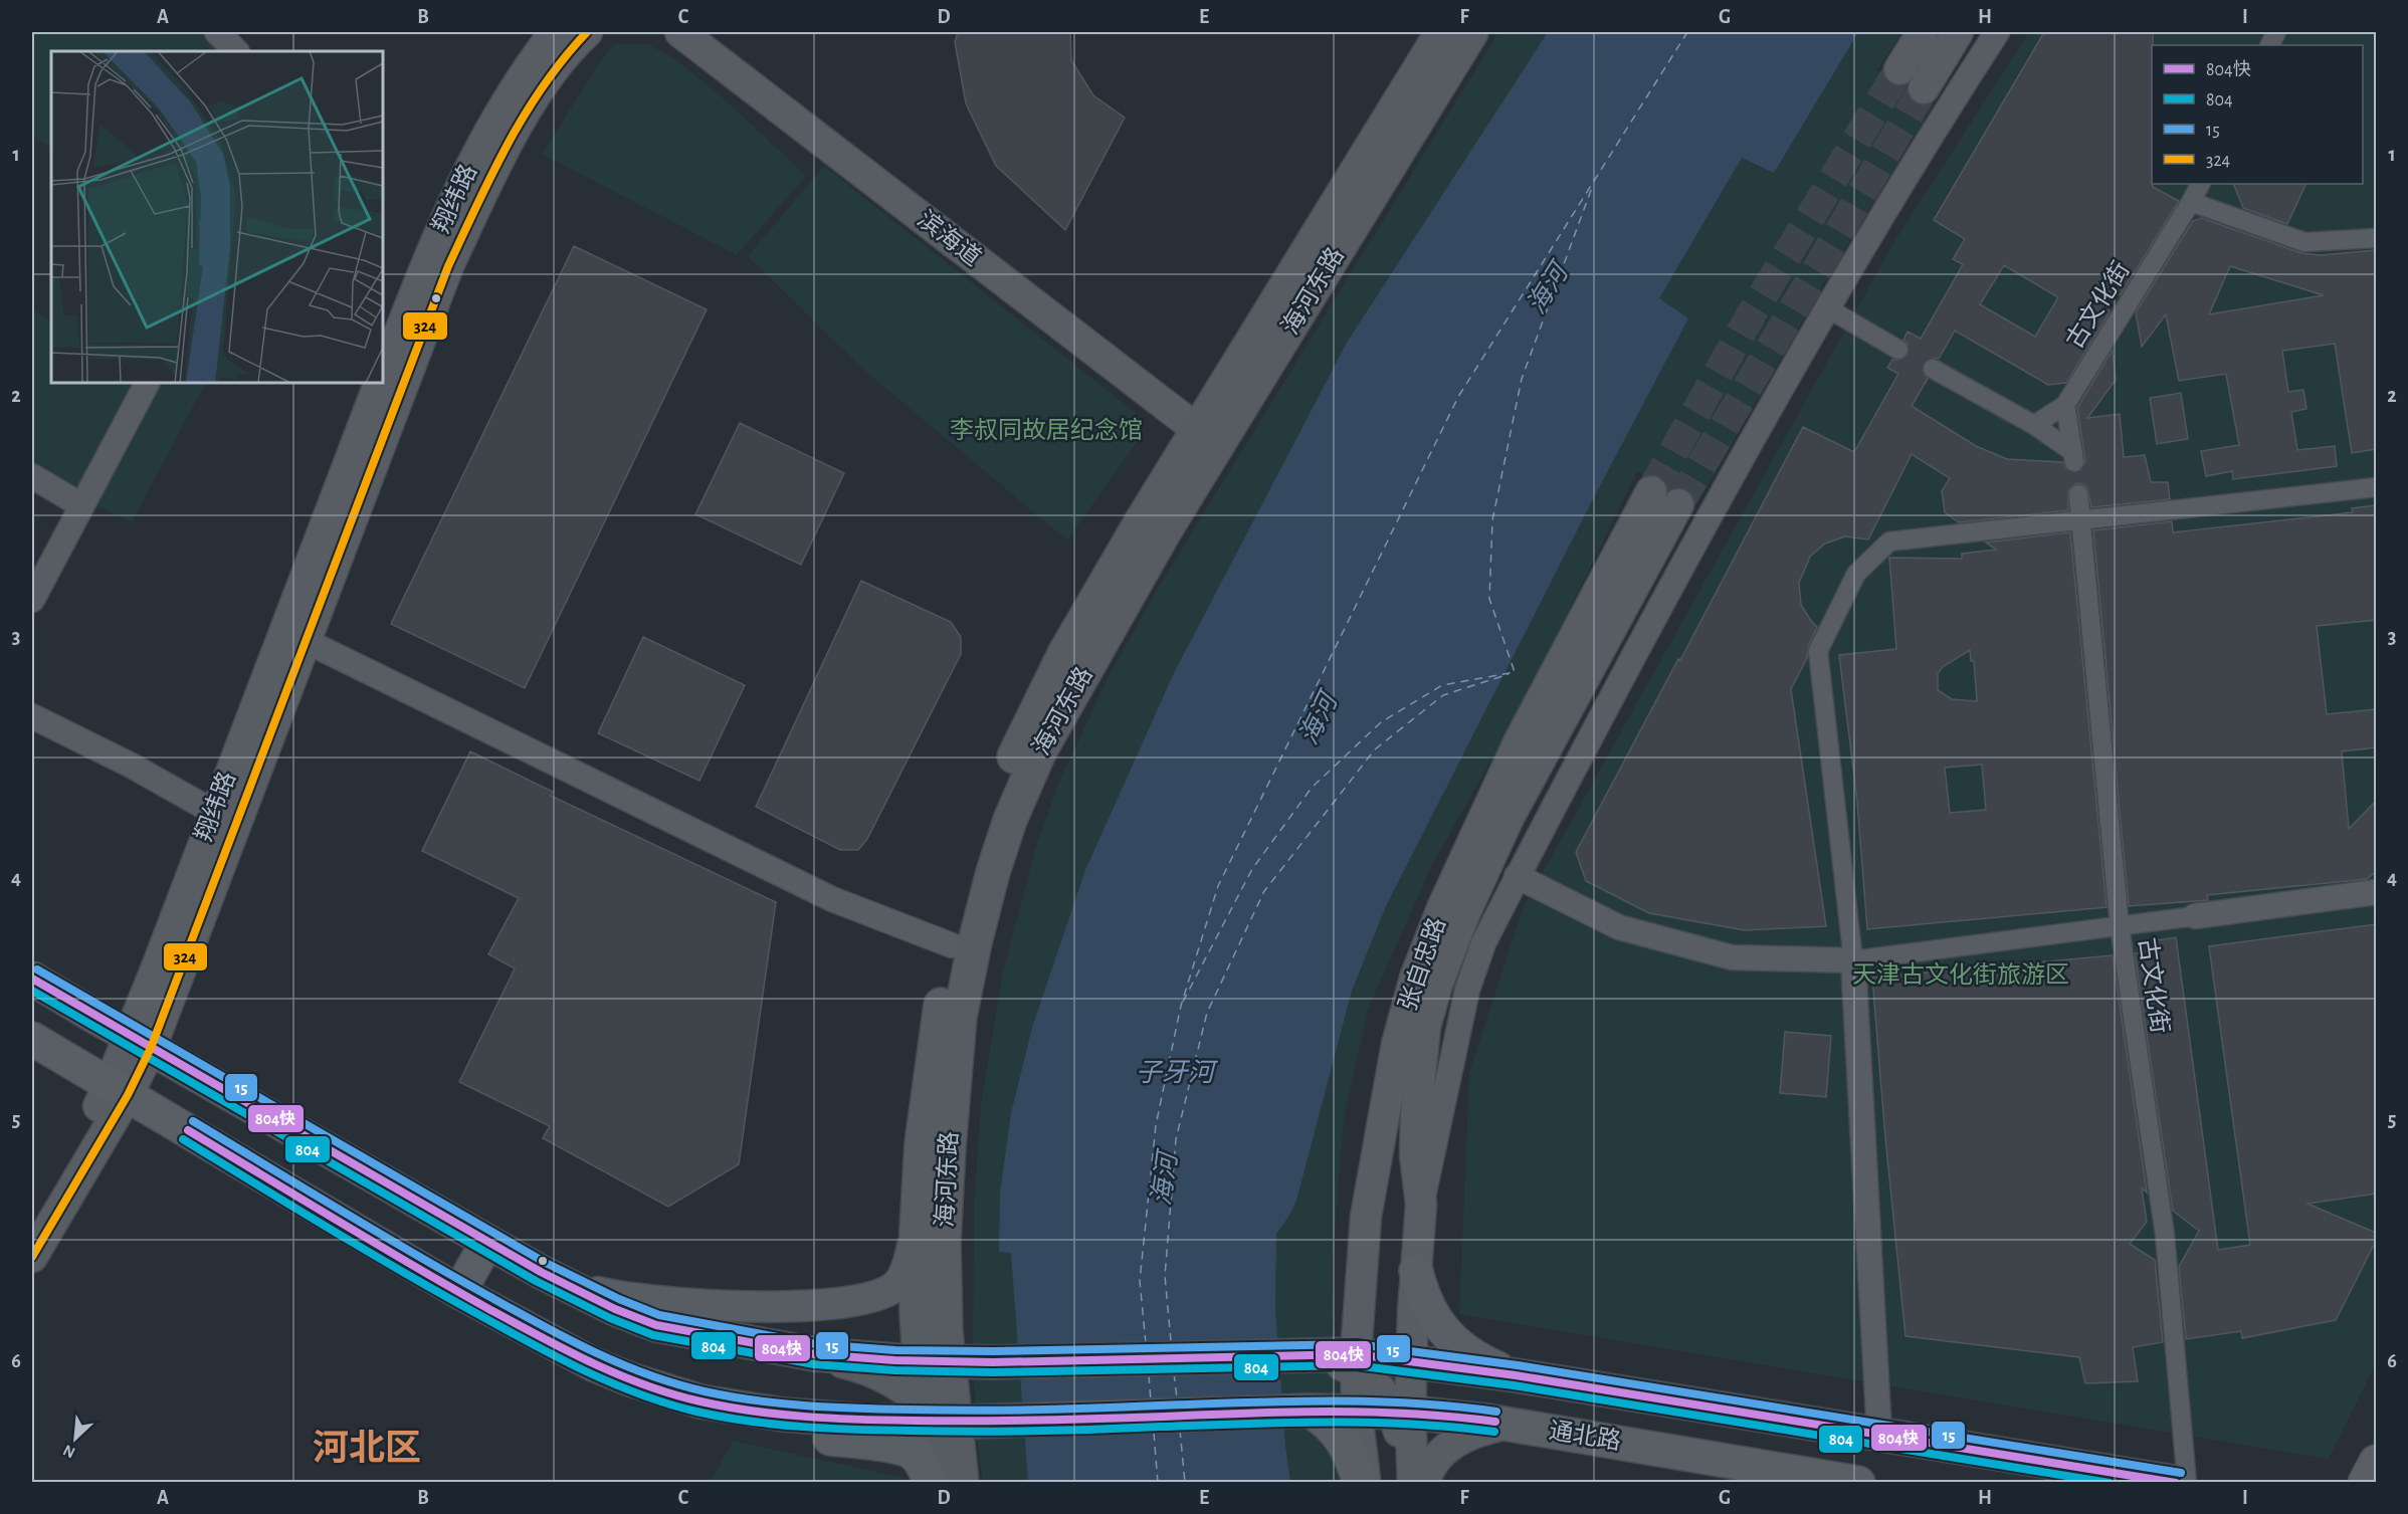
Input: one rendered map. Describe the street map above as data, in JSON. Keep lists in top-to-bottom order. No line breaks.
{"streets":{"main road":["海河东路","通北路"],"street":["翔纬路","滨海道","古文化街","张自忠路"]},"crossings":[["翔纬路","通北路"],["滨海道","海河东路"],["海河东路","通北路"],["张自忠路","通北路"]],"districts":["河北区"],"water":["海河","子牙河"],"parks":["李叔同故居纪念馆","天津古文化街旅游区"],"lines":["transit line 324","transit line 15","transit line 804快","transit line 804"],"legend":["804快","804","15","324"],"north":"bottom left","grid":{"columns":["A","B","C","D","E","F","G","H","I"],"rows":["1","2","3","4","5","6"]}}
